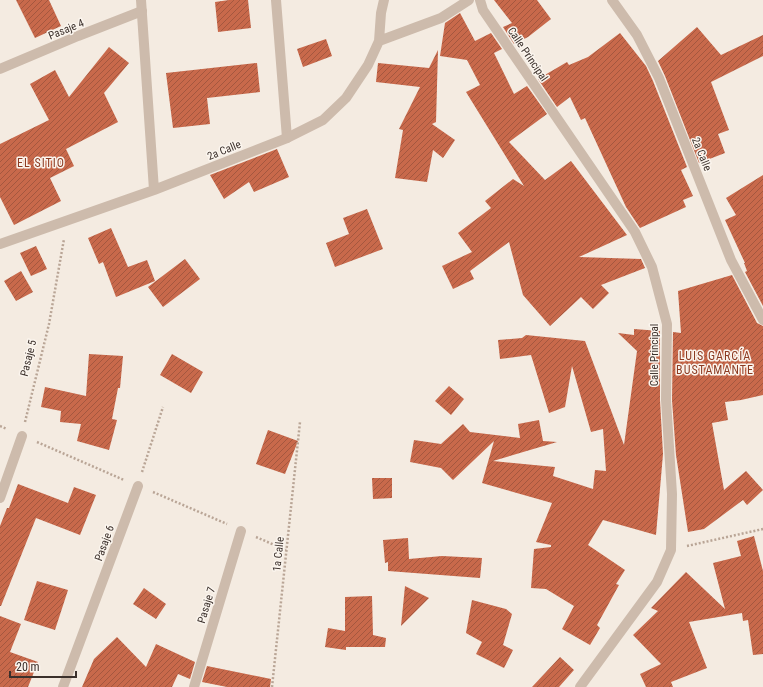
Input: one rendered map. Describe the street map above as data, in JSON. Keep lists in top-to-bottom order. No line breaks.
{"streets":{"street":["Pasaje 4","Calle Principal","2a Calle","Pasaje 6","Pasaje 7"],"path":["Pasaje 5","1a Calle"]},"crossings":[["2a Calle","Pasaje 5"]],"districts":["EL SITIO","LUIS GARCÍA BUSTAMANTE"],"scale_bar":"20 m"}
